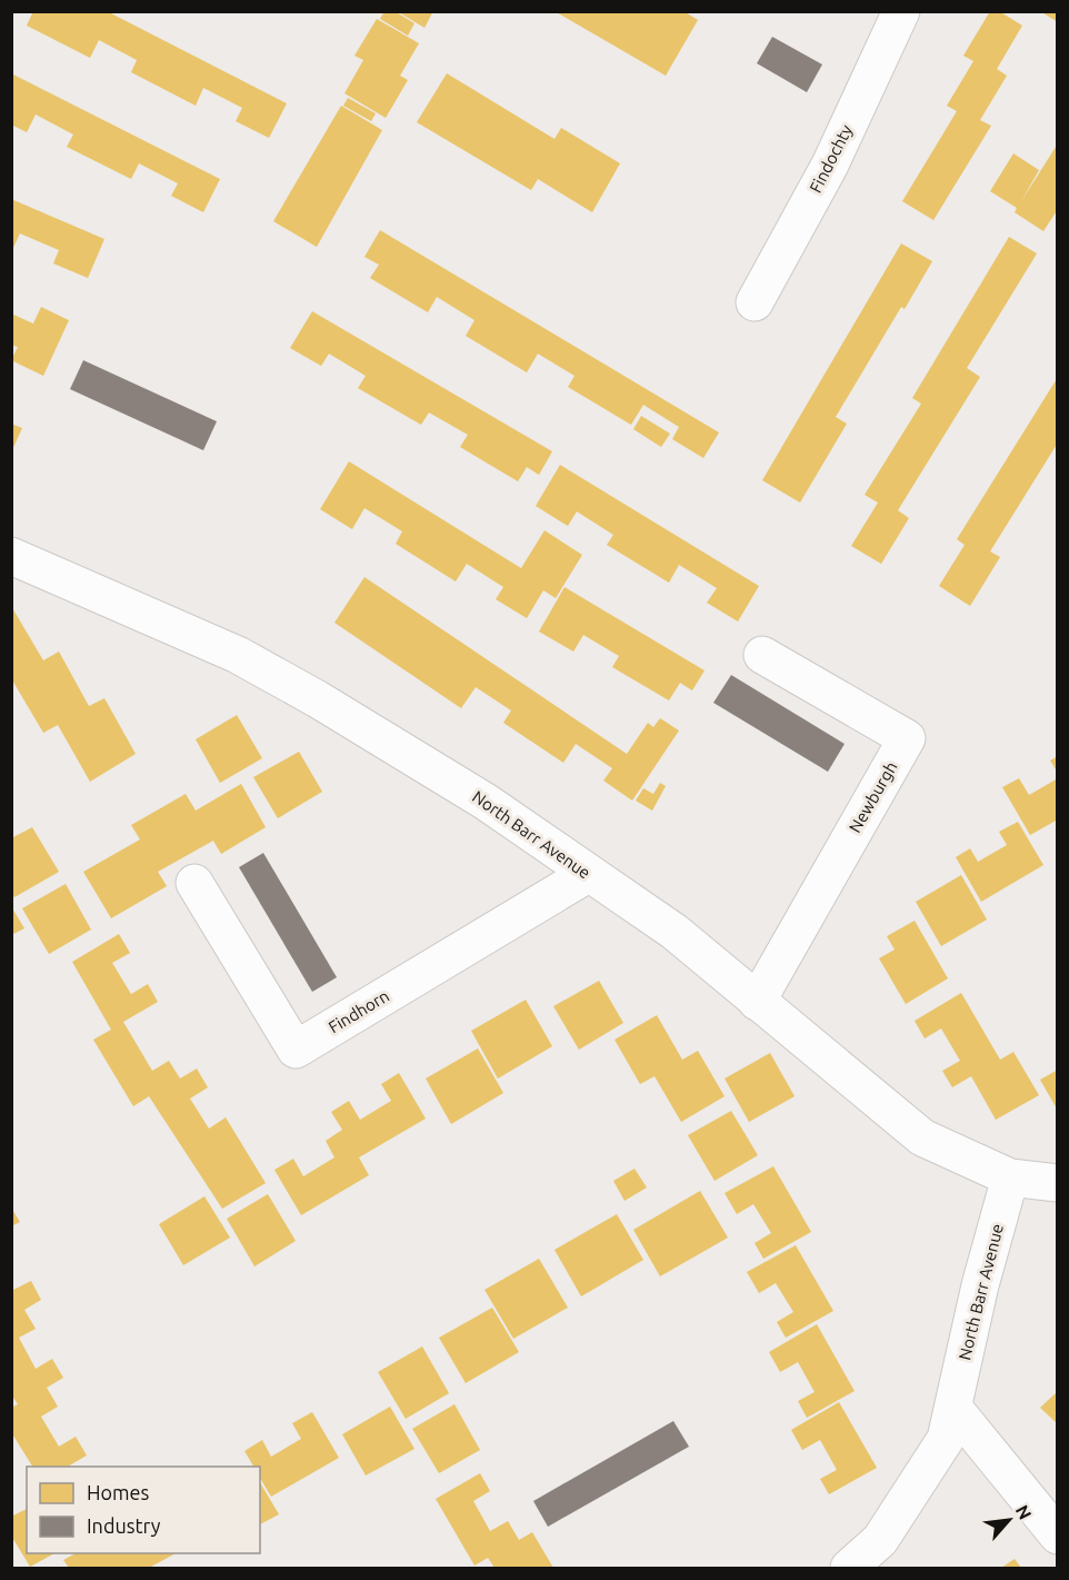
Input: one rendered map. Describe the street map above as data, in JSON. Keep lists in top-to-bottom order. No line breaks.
{"streets":{"street":["Findochty","Newburgh","North Barr Avenue","Findhorn"]},"crossings":[["Newburgh","North Barr Avenue"],["North Barr Avenue","Findhorn"]],"legend":["Homes","Industry"],"north":"top right"}
